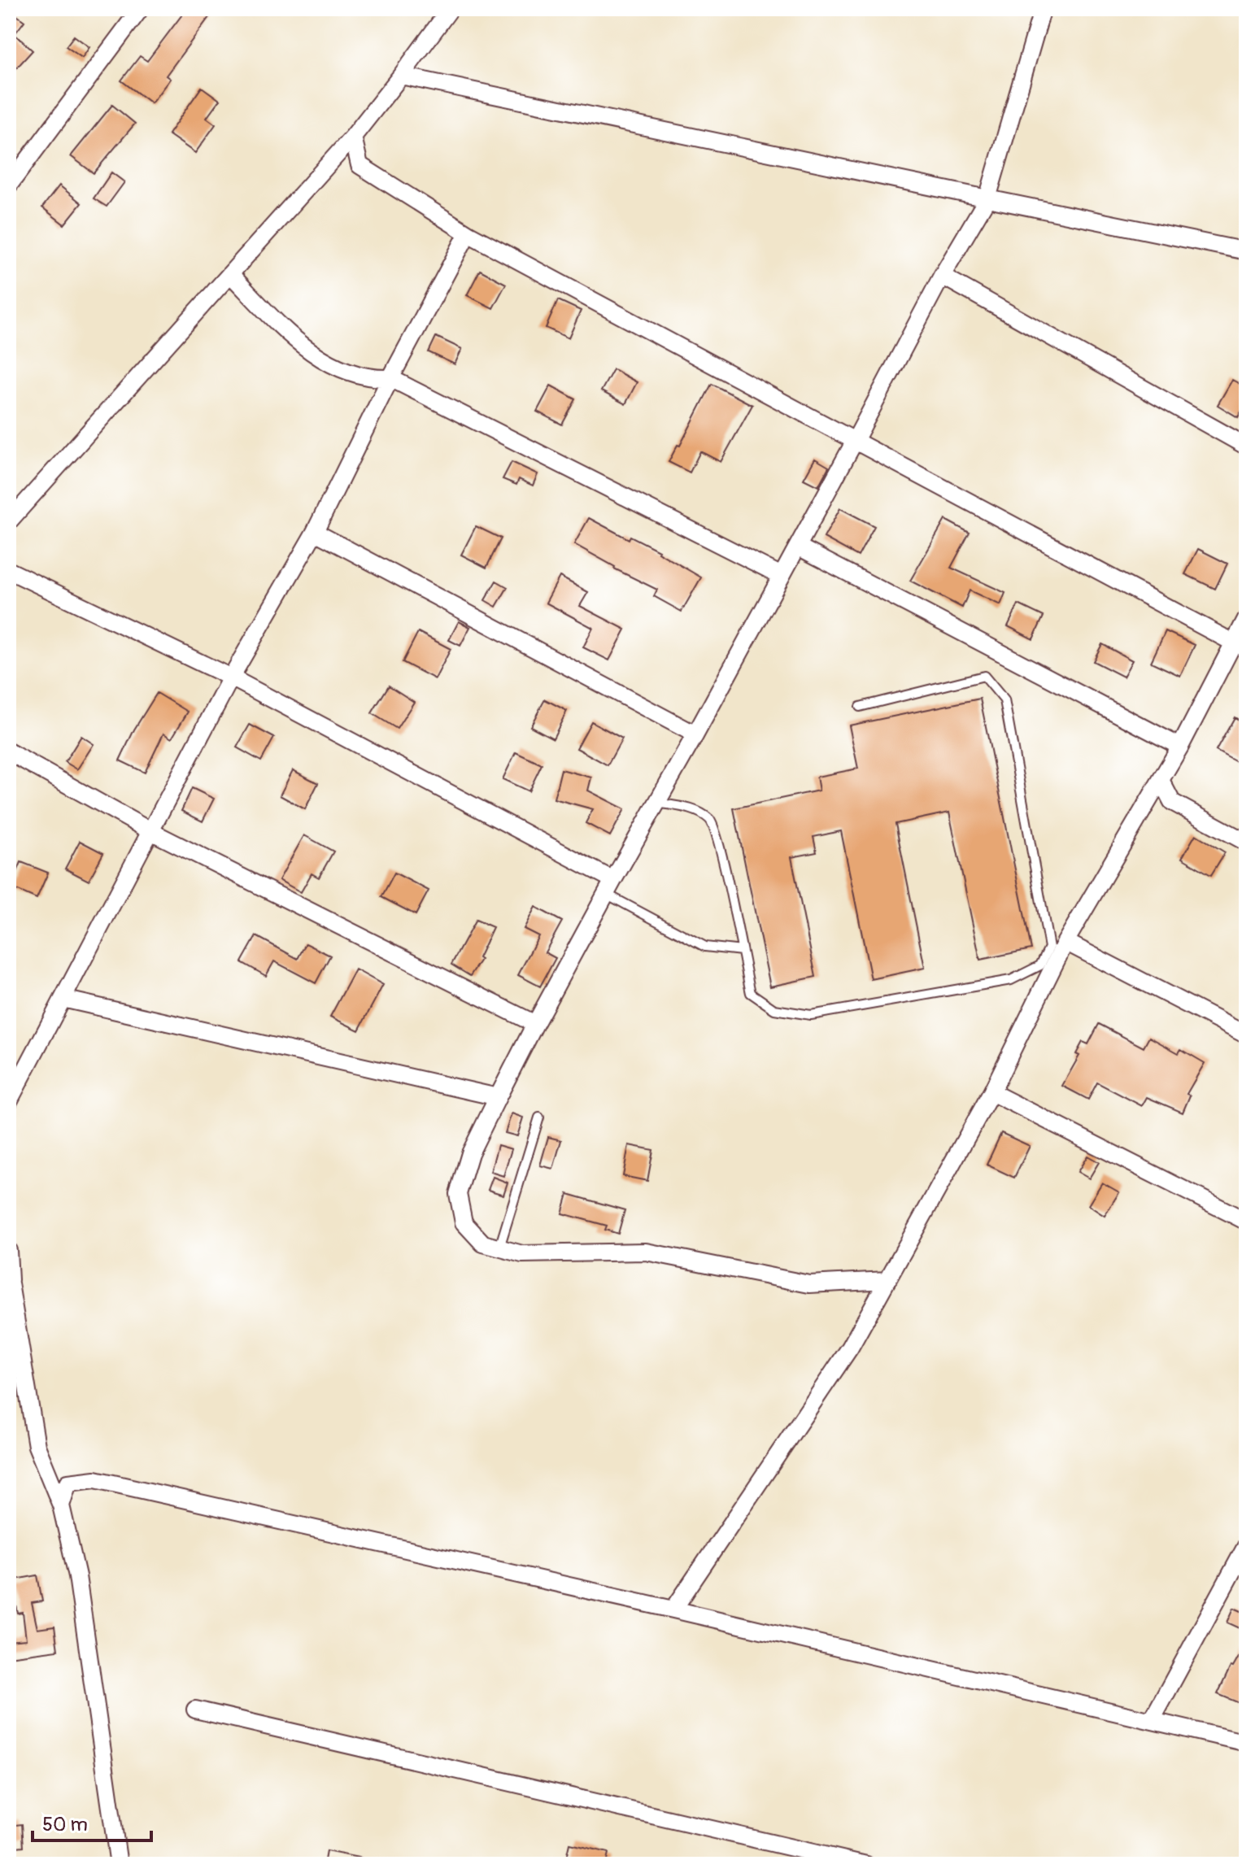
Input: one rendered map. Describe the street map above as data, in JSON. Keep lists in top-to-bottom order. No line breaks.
{"scale_bar":"50 m"}
